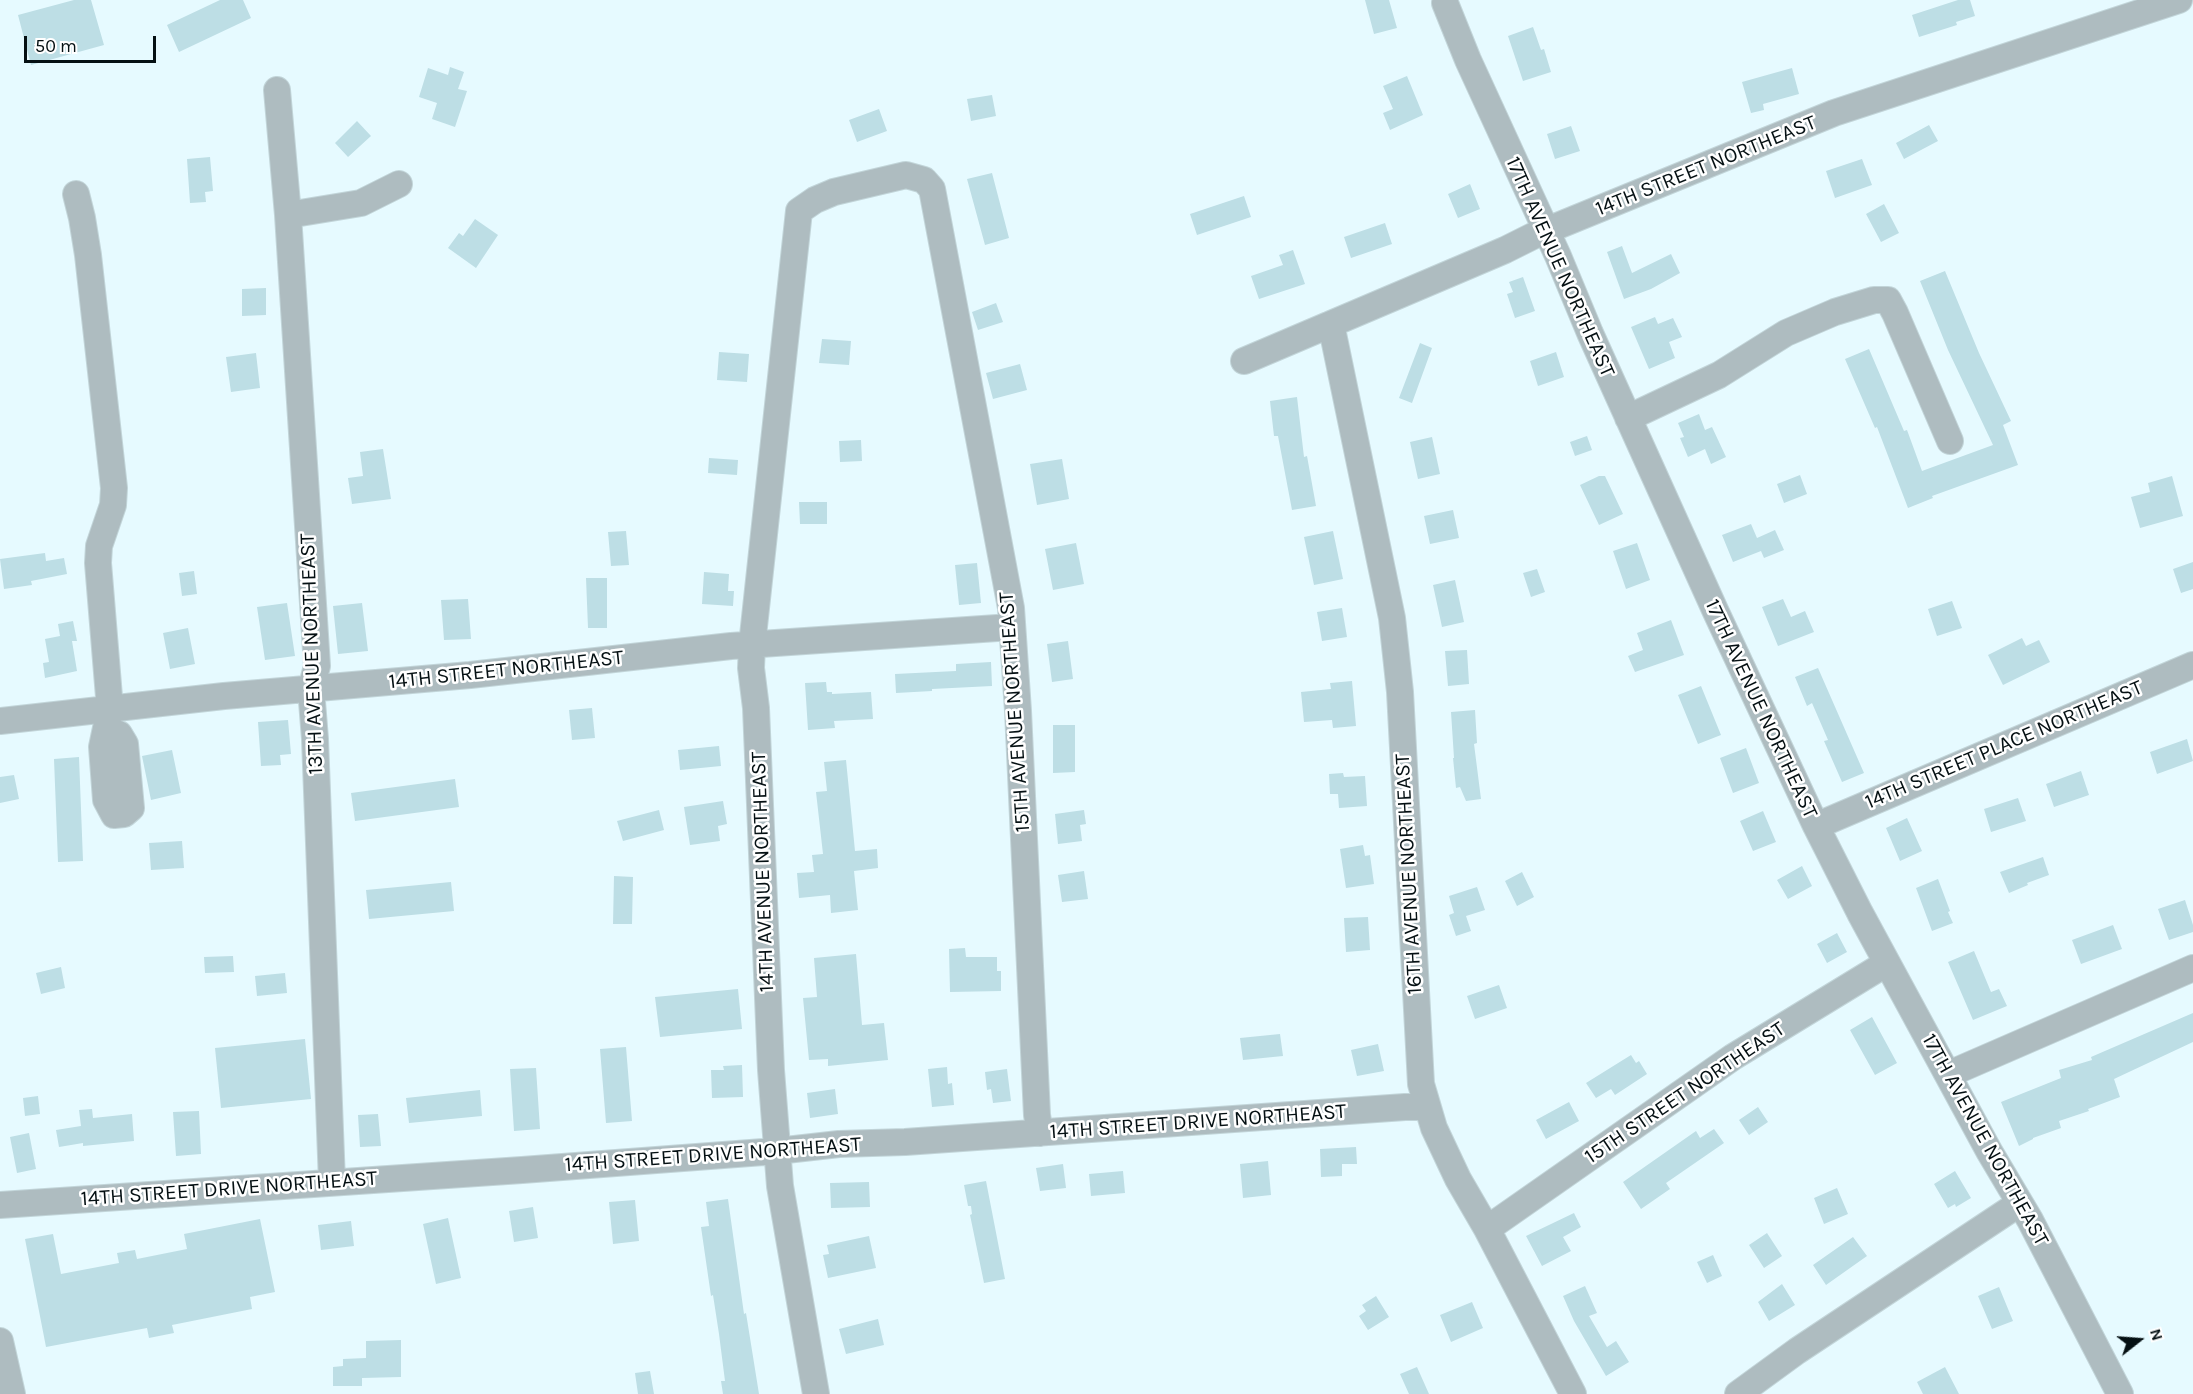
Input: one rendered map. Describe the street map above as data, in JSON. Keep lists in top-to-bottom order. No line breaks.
{"streets":{"street":["14TH STREET NORTHEAST","17TH AVENUE NORTHEAST","13TH AVENUE NORTHEAST","15TH AVENUE NORTHEAST","14TH STREET PLACE NORTHEAST","14TH AVENUE NORTHEAST","16TH AVENUE NORTHEAST","15TH STREET NORTHEAST","14TH STREET DRIVE NORTHEAST"]},"crossings":[["14TH STREET NORTHEAST","17TH AVENUE NORTHEAST"],["14TH STREET NORTHEAST","13TH AVENUE NORTHEAST"],["14TH STREET NORTHEAST","15TH AVENUE NORTHEAST"],["14TH STREET NORTHEAST","14TH AVENUE NORTHEAST"],["14TH STREET NORTHEAST","16TH AVENUE NORTHEAST"],["17TH AVENUE NORTHEAST","14TH STREET PLACE NORTHEAST"],["17TH AVENUE NORTHEAST","15TH STREET NORTHEAST"],["13TH AVENUE NORTHEAST","14TH STREET DRIVE NORTHEAST"],["15TH AVENUE NORTHEAST","14TH AVENUE NORTHEAST"],["15TH AVENUE NORTHEAST","14TH STREET DRIVE NORTHEAST"],["14TH AVENUE NORTHEAST","14TH STREET DRIVE NORTHEAST"],["16TH AVENUE NORTHEAST","15TH STREET NORTHEAST"],["16TH AVENUE NORTHEAST","14TH STREET DRIVE NORTHEAST"]],"scale_bar":"50 m","north":"right"}
